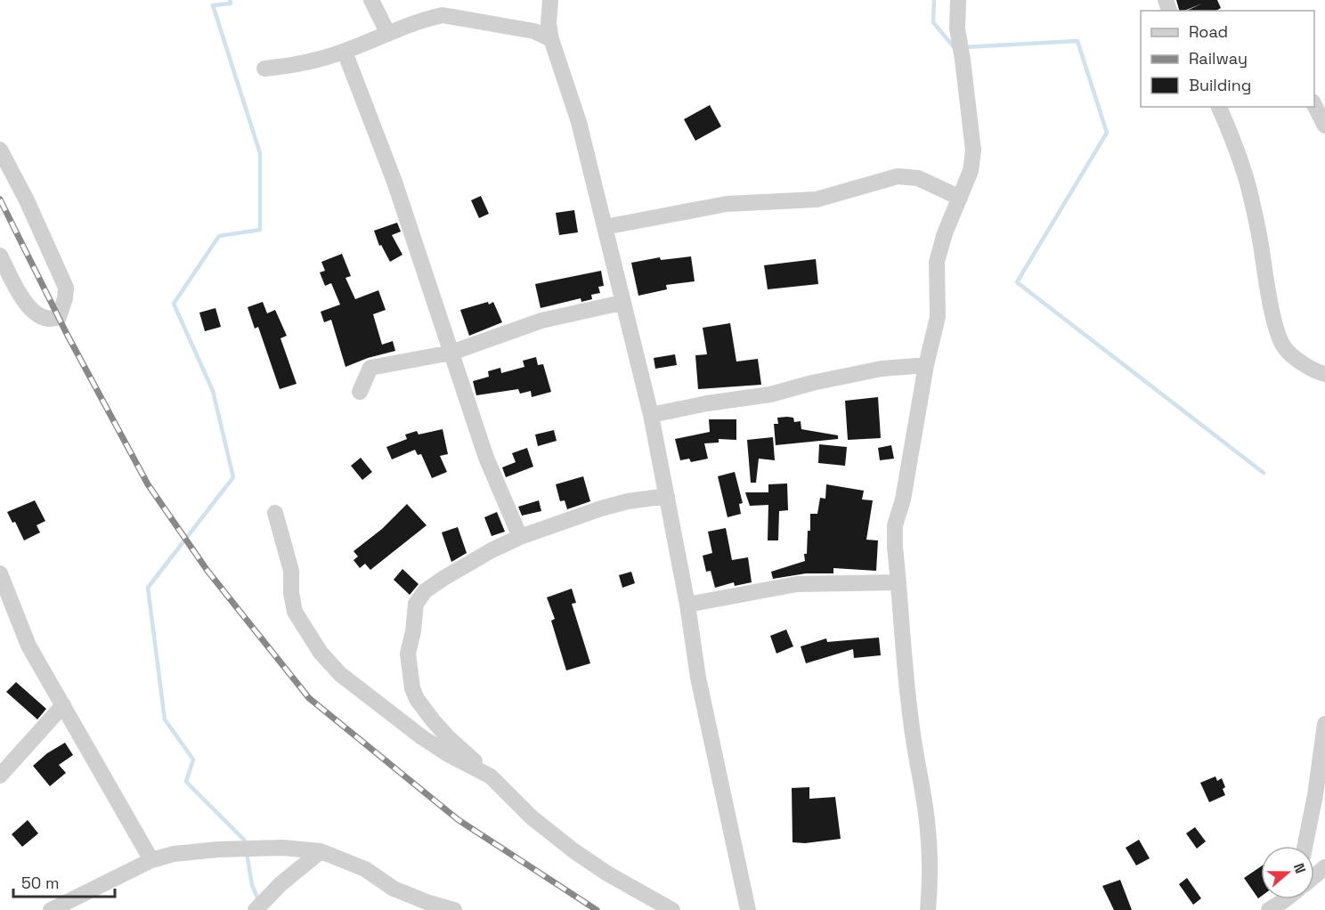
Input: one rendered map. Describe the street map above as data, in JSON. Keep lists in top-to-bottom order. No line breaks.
{"legend":["Road","Railway","Building"],"scale_bar":"50 m","north":"right"}
